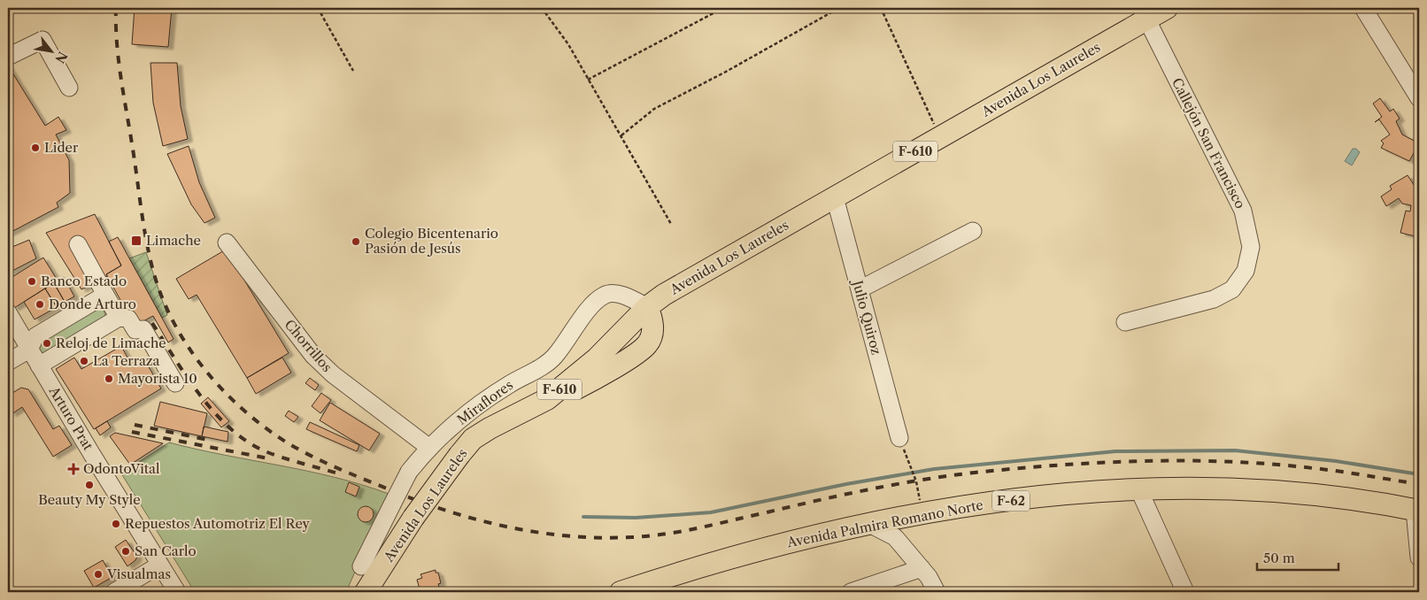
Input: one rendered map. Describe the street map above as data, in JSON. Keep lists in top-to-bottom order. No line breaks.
{"streets":{"main road":["Avenida Los Laureles","F-610","F-62","Avenida Palmira Romano Norte"],"street":["Callejón San Francisco","Julio Quiroz","Chorrillos","Miraflores","Arturo Prat"]},"crossings":[["Avenida Los Laureles","Callejón San Francisco"],["Avenida Los Laureles","Julio Quiroz"],["Avenida Los Laureles","Miraflores"],["Chorrillos","Miraflores"]],"places":{"other":["Lider","Colegio Bicentenario Pasión de Jesús","Banco Estado","Donde Arturo","Reloj de Limache","La Terraza","Mayorista 10","Beauty My Style","Repuestos Automotriz El Rey","San Carlo","Visualmas"],"transit":["Limache"],"health":["OdontoVital"]},"scale_bar":"50 m","north":"bottom right"}
